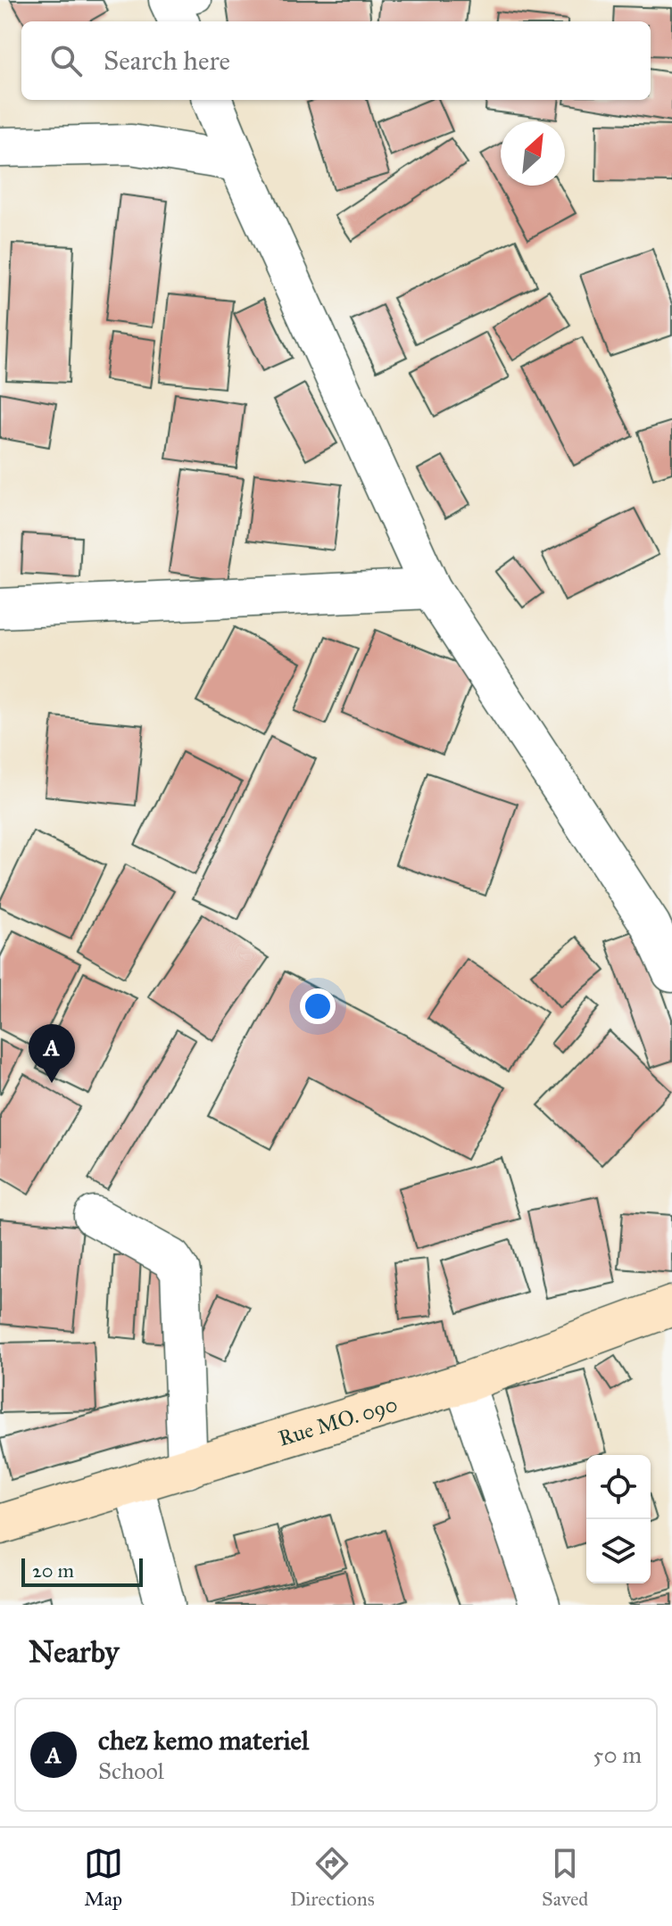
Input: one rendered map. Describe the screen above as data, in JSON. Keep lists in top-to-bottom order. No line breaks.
{"streets":{"street":["Rue MO. 090"]},"scale_bar":"20 m","north":"top right","page":{"search":"Search here","pins":"A","scale":"20 m","heading":"Nearby","list":[{"mark":"A","name":"chez kemo materiel","note":"School","value":"50 m"}],"nav":["Map","Directions","Saved"]}}
